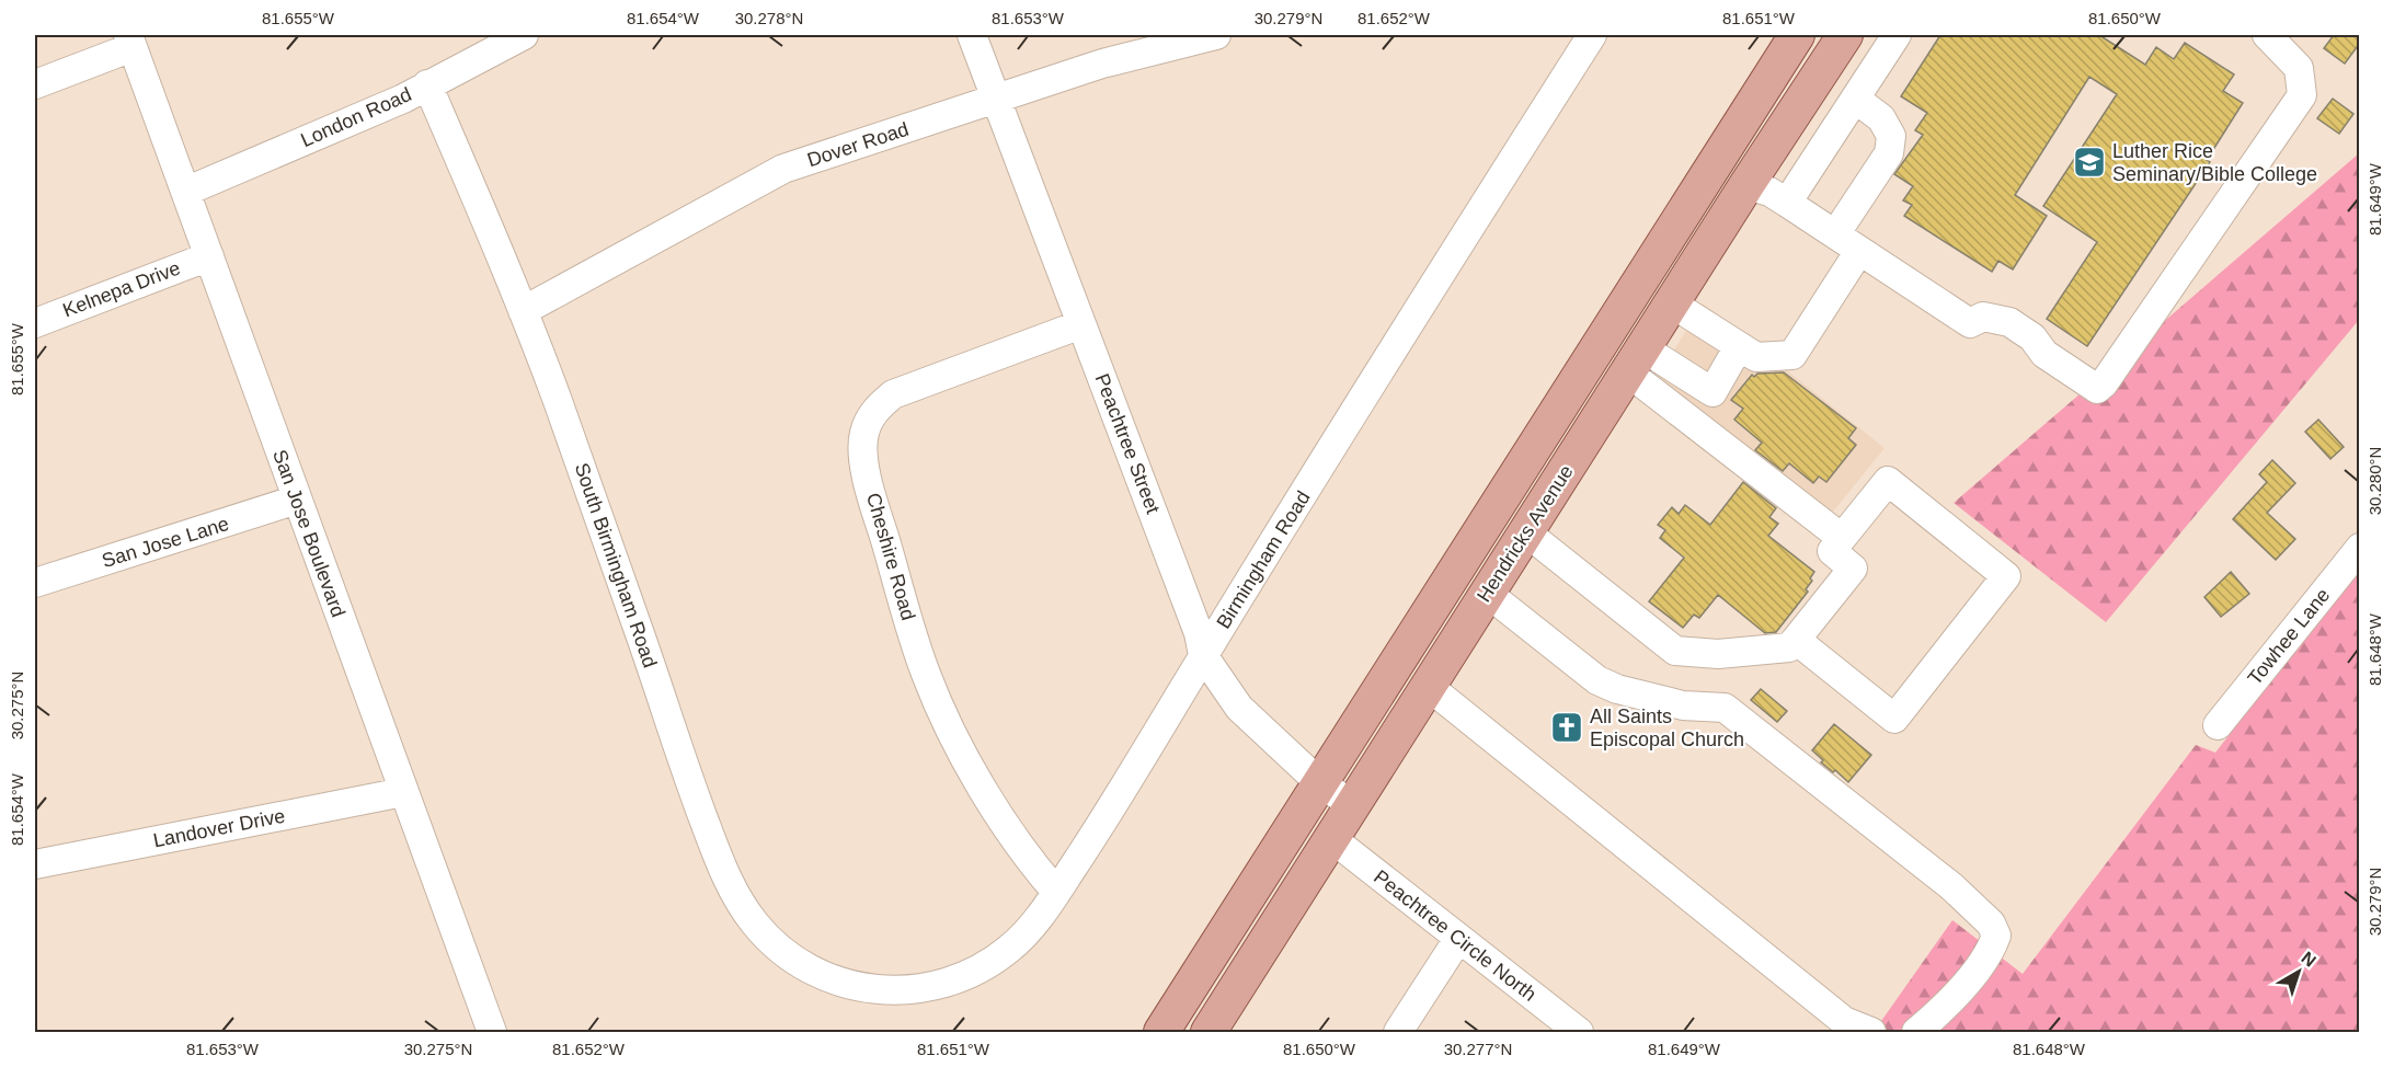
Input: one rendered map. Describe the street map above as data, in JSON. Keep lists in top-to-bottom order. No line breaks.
{"streets":{"main road":["Hendricks Avenue"],"street":["London Road","Dover Road","Kelnepa Drive","Peachtree Street","San Jose Boulevard","San Jose Lane","Cheshire Road","Birmingham Road","South Birmingham Road","Towhee Lane","Landover Drive","Peachtree Circle North"]},"crossings":[["London Road","San Jose Boulevard"],["London Road","South Birmingham Road"],["Dover Road","Peachtree Street"],["Dover Road","South Birmingham Road"],["Kelnepa Drive","San Jose Boulevard"],["Peachtree Street","Hendricks Avenue"],["Peachtree Street","Cheshire Road"],["Peachtree Street","Birmingham Road"],["San Jose Boulevard","San Jose Lane"],["San Jose Boulevard","Landover Drive"],["Hendricks Avenue","Peachtree Circle North"],["Cheshire Road","Birmingham Road"],["Birmingham Road","South Birmingham Road"]],"places":{"school or university":["Luther Rice Seminary/Bible College"],"church":["All Saints Episcopal Church"]},"north":"top right","coordinates":["81.655°W","81.654°W","30.278°N","81.653°W","30.279°N","81.652°W","81.651°W","81.650°W","81.649°W","30.280°N","81.648°W","30.275°N","30.277°N"]}
